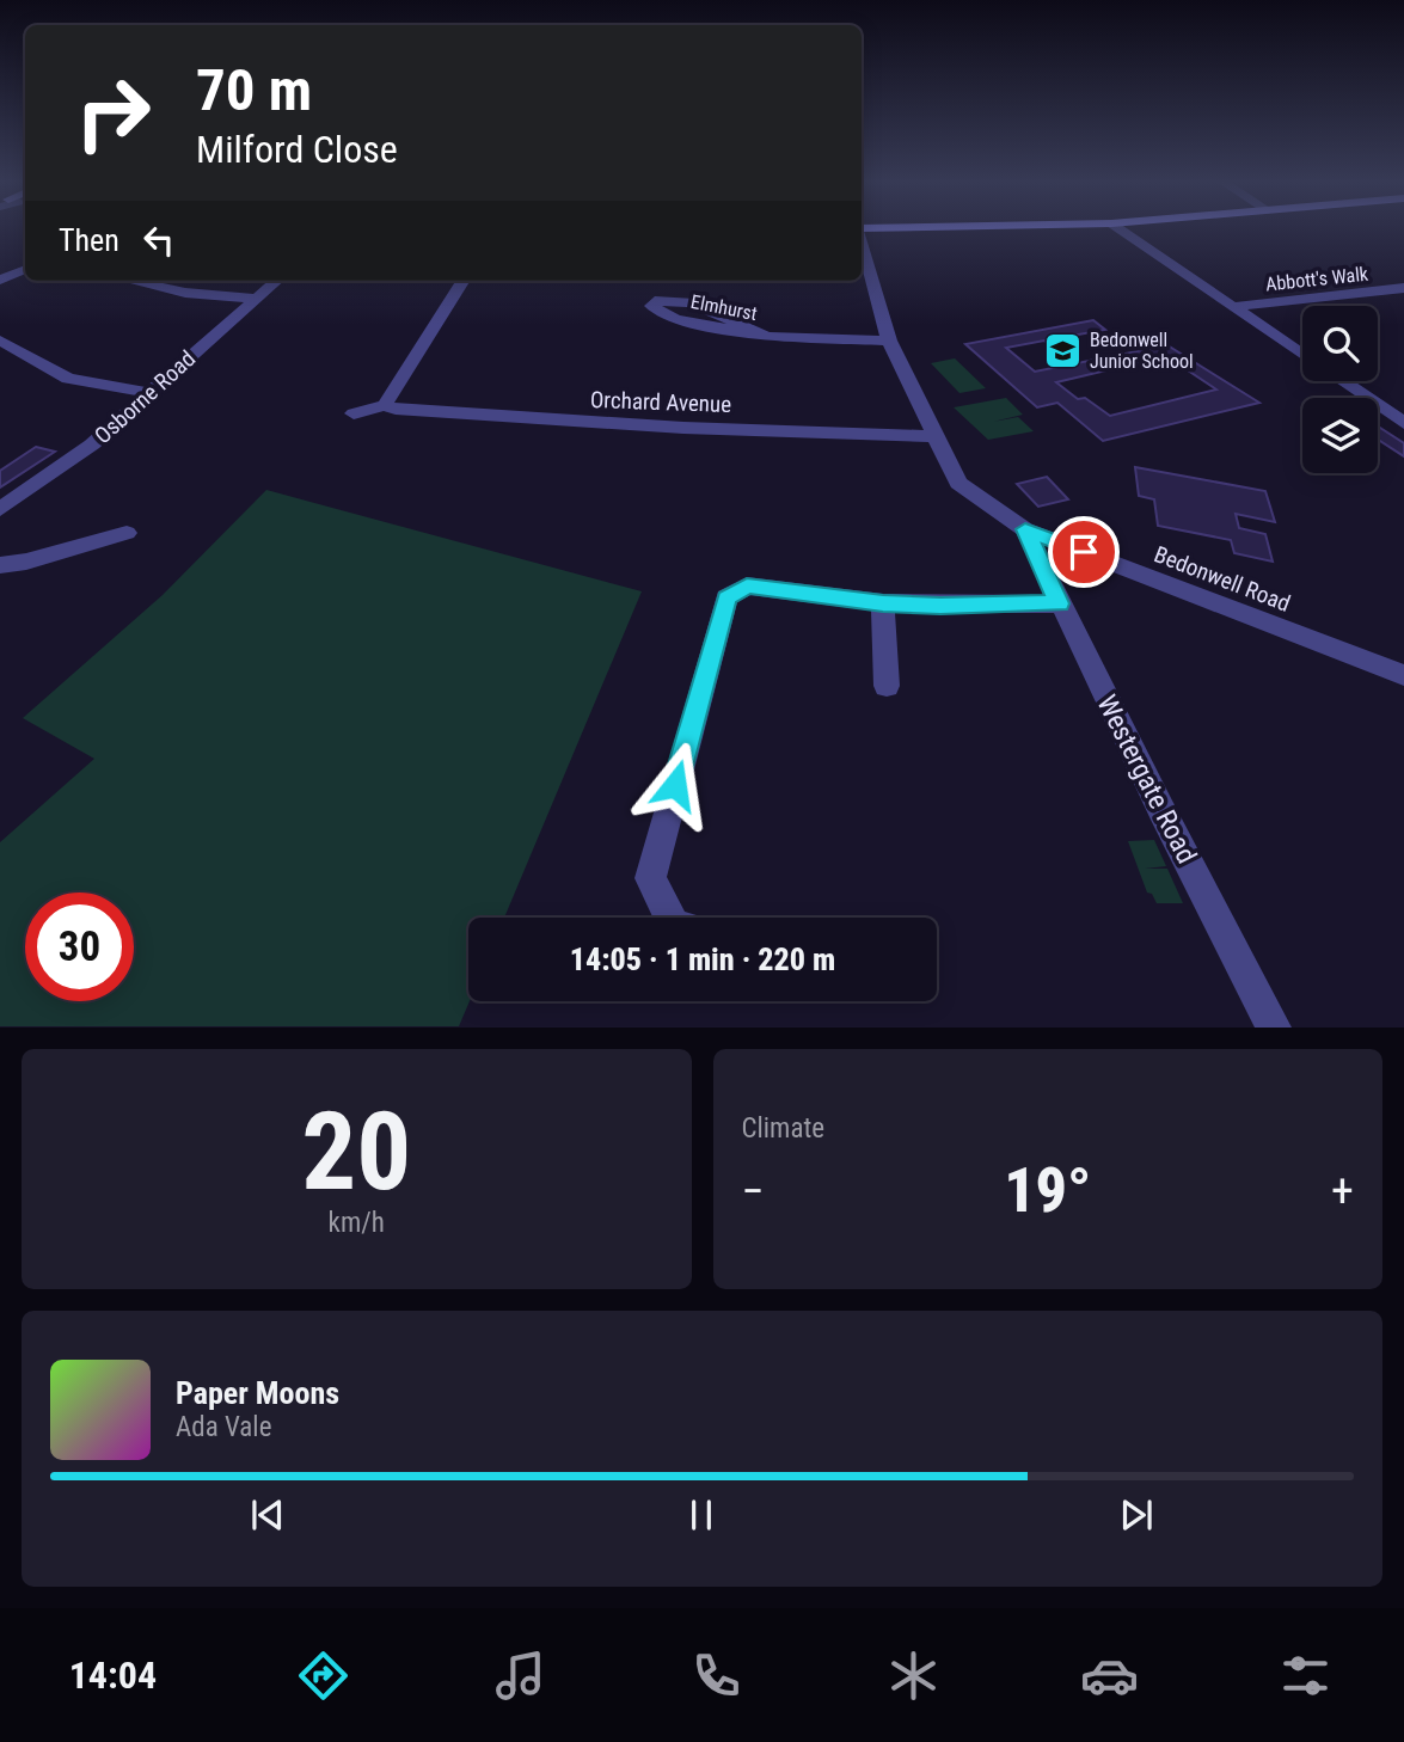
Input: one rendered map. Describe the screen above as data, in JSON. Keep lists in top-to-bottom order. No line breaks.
{"streets":{"street":["Abbott's Walk","Elmhurst","Osborne Road","Orchard Avenue","Bedonwell Road","Westergate Road"]},"crossings":[["Elmhurst","Bedonwell Road"],["Orchard Avenue","Bedonwell Road"],["Bedonwell Road","Westergate Road"]],"places":{"school or university":["Bedonwell Junior School"]},"page":{"turn":["70 m","Milford Close"],"then":"Then","limit":"30","trip":"14:05 · 1 min · 220 m","tile":[["20","km/h"],"Climate"],"heat":["−","19°","+"],"song":["Paper Moons","Ada Vale"],"tabs":"14:04"}}
